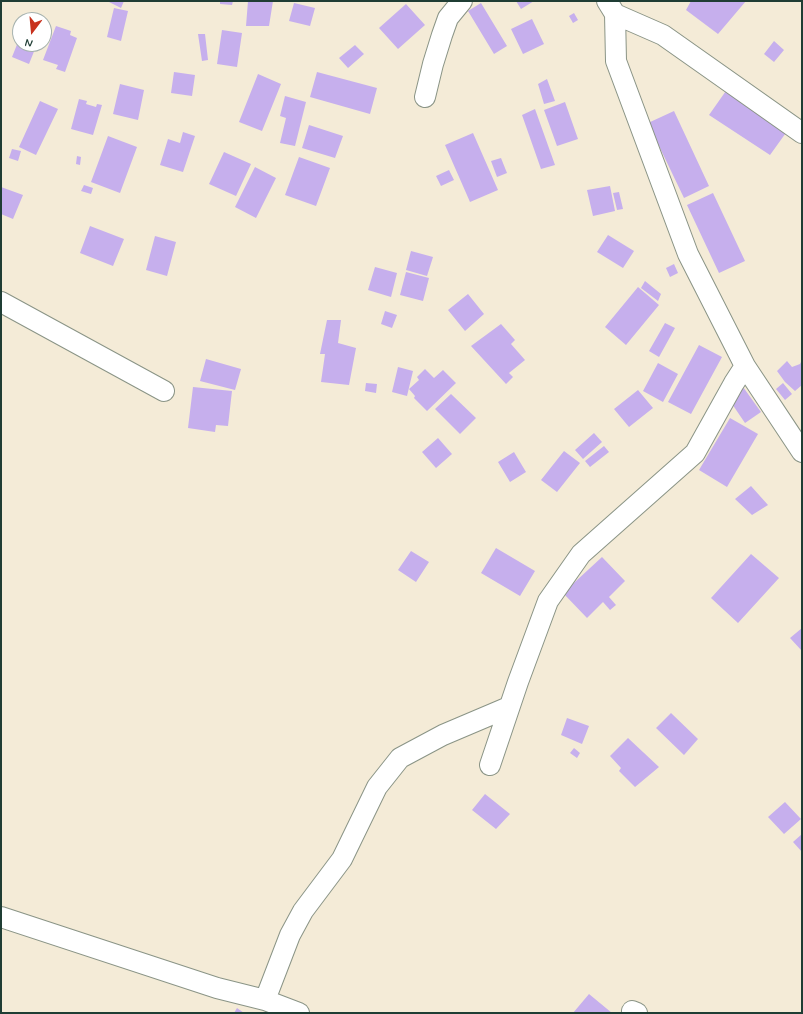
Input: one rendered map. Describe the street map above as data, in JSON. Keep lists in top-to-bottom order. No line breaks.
{"north":"bottom"}
